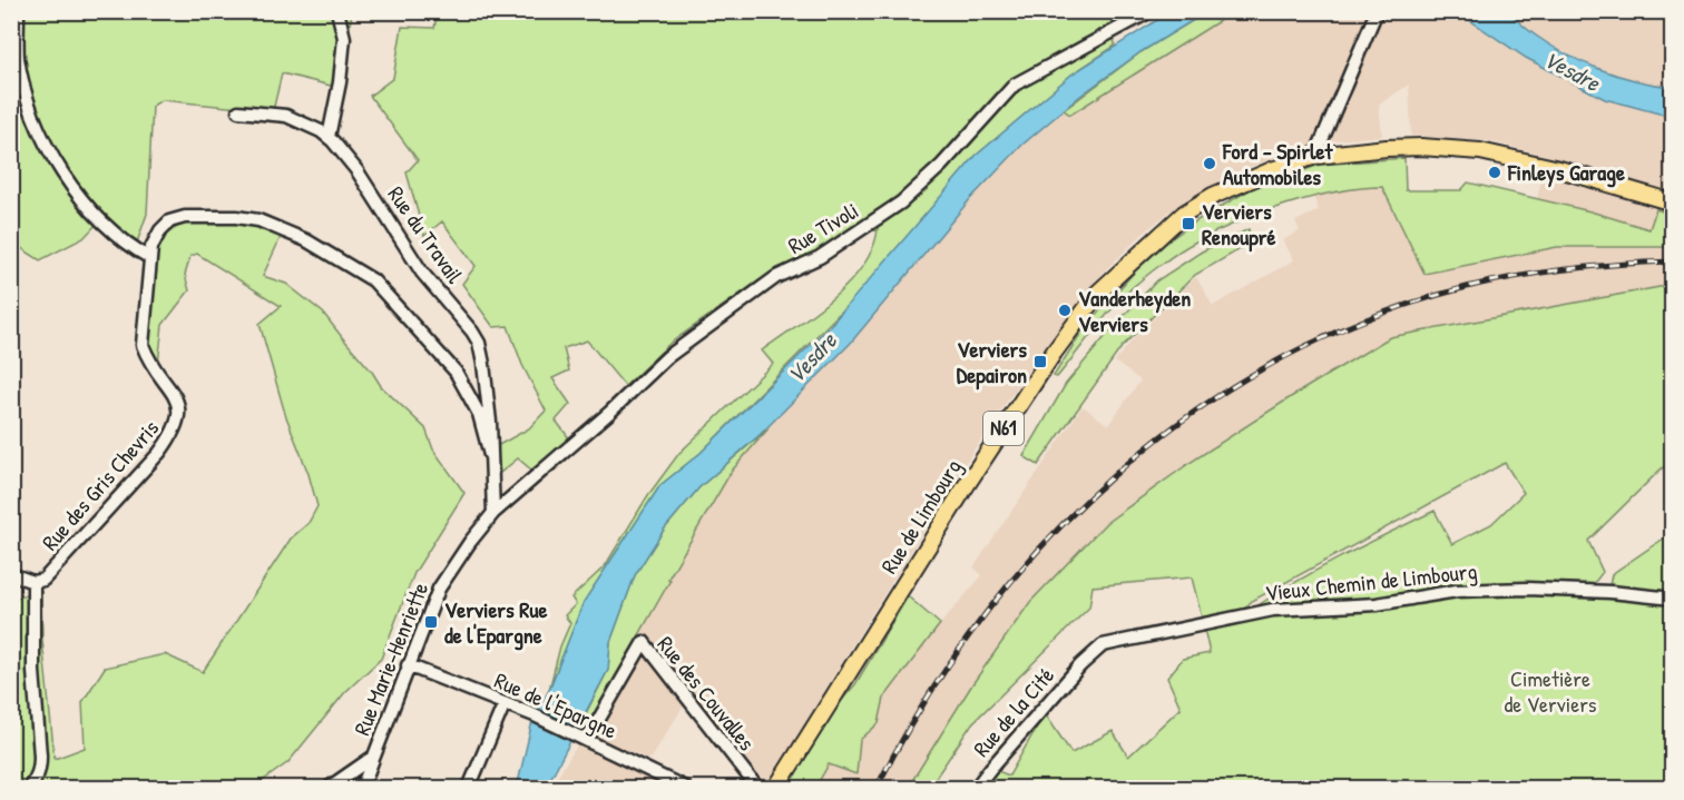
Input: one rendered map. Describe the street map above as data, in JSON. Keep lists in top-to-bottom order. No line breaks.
{"streets":{"main road":["N61","Rue de Limbourg"],"street":["Rue Tivoli","Rue du Travail","Rue des Gris Chevris","Vieux Chemin de Limbourg","Rue Marie-Henriette","Rue des Couvalles","Rue de l'Epargne","Rue de la Cité"]},"crossings":[["Rue Tivoli","Rue Marie-Henriette"],["Rue du Travail","Rue des Gris Chevris"],["Vieux Chemin de Limbourg","Rue de la Cité"],["Rue Marie-Henriette","Rue de l'Epargne"],["Rue des Couvalles","Rue de l'Epargne"]],"water":["Vesdre"],"parks":["Cimetière de Verviers"],"places":{"other":["Ford - Spirlet Automobiles","Finleys Garage","Vanderheyden Verviers"],"transit":["Verviers Renoupré","Verviers Depairon","Verviers Rue de l'Epargne"]}}
